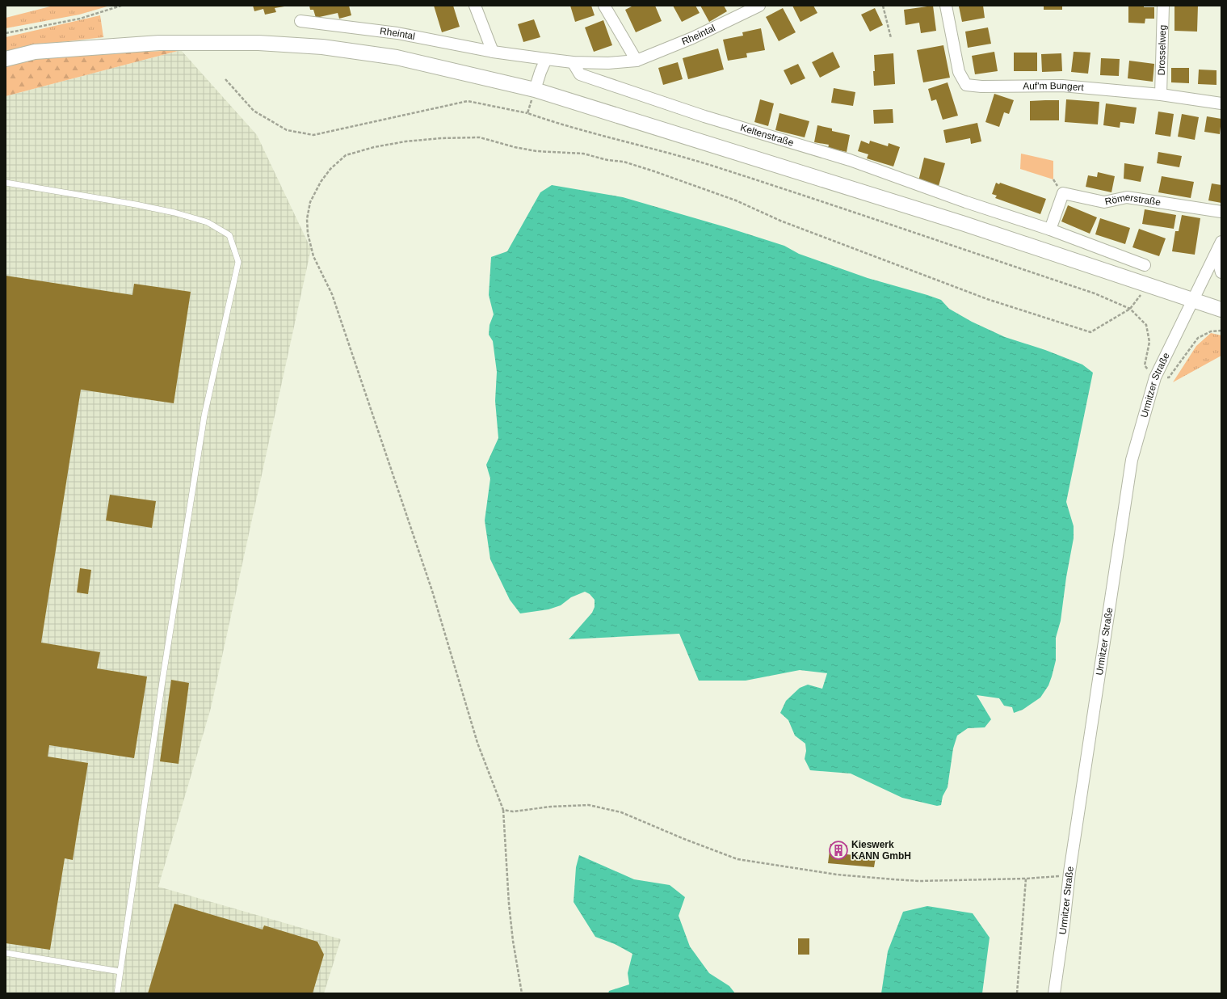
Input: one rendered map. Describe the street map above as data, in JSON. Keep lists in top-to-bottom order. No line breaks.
{"streets":{"street":["Rheintal","Drosselweg","Auf'm Bungert","Keltenstraße","Römerstraße","Urmitzer Straße"]},"crossings":[["Rheintal","Keltenstraße"],["Drosselweg","Auf'm Bungert"],["Keltenstraße","Römerstraße"]],"places":{"building":["Kieswerk KANN GmbH"]}}
